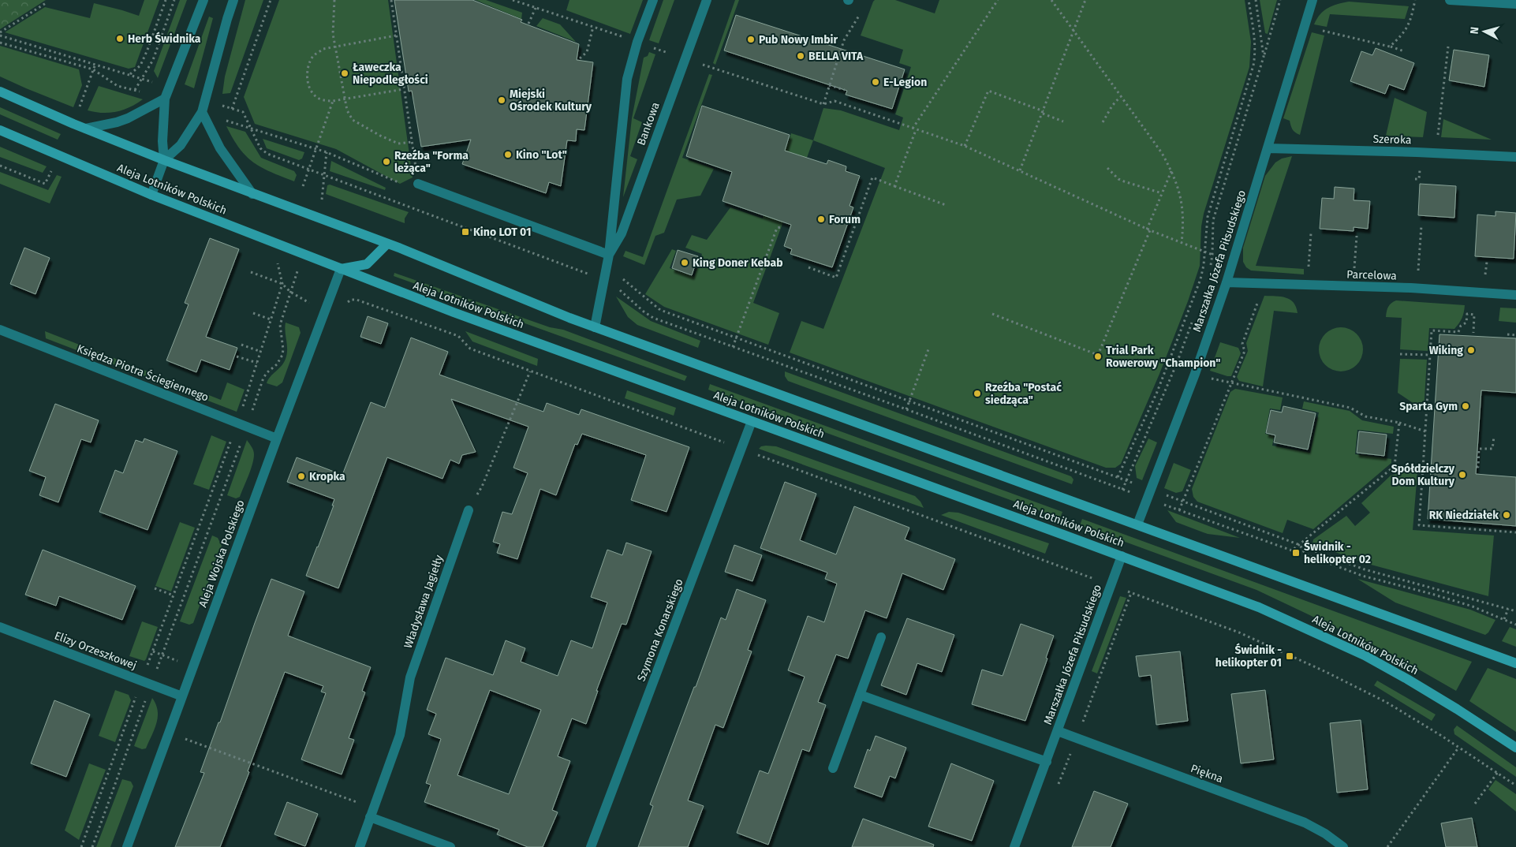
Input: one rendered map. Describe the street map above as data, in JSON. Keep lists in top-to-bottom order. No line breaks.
{"streets":{"street":["Bankowa","Szeroka","Aleja Lotników Polskich","Marszałka Józefa Piłsudskiego","Parcelowa","Księdza Piotra Ściegiennego","Aleja Wojska Polskiego","Władysława Jagiełły","Szymona Konarskiego","Elizy Orzeszkowej","Piękna"]},"crossings":[["Bankowa","Aleja Lotników Polskich"],["Szeroka","Marszałka Józefa Piłsudskiego"],["Aleja Lotników Polskich","Marszałka Józefa Piłsudskiego"],["Aleja Lotników Polskich","Aleja Wojska Polskiego"],["Aleja Lotników Polskich","Szymona Konarskiego"],["Marszałka Józefa Piłsudskiego","Parcelowa"],["Marszałka Józefa Piłsudskiego","Piękna"],["Księdza Piotra Ściegiennego","Aleja Wojska Polskiego"],["Aleja Wojska Polskiego","Elizy Orzeszkowej"]],"places":{"other":["Herb Świdnika","Pub Nowy Imbir","BELLA VITA","Ławeczka Niepodległości","E-Legion","Miejski Ośrodek Kultury","Kino \"Lot\"","Rzeźba \"Forma leżąca\"","Forum","King Doner Kebab","Wiking","Trial Park Rowerowy \"Champion\"","Rzeźba \"Postać siedząca\"","Sparta Gym","Spółdzielczy Dom Kultury","Kropka","RK Niedziałek"],"transit":["Kino LOT 01","Świdnik - helikopter 02","Świdnik - helikopter 01"]},"north":"left"}
